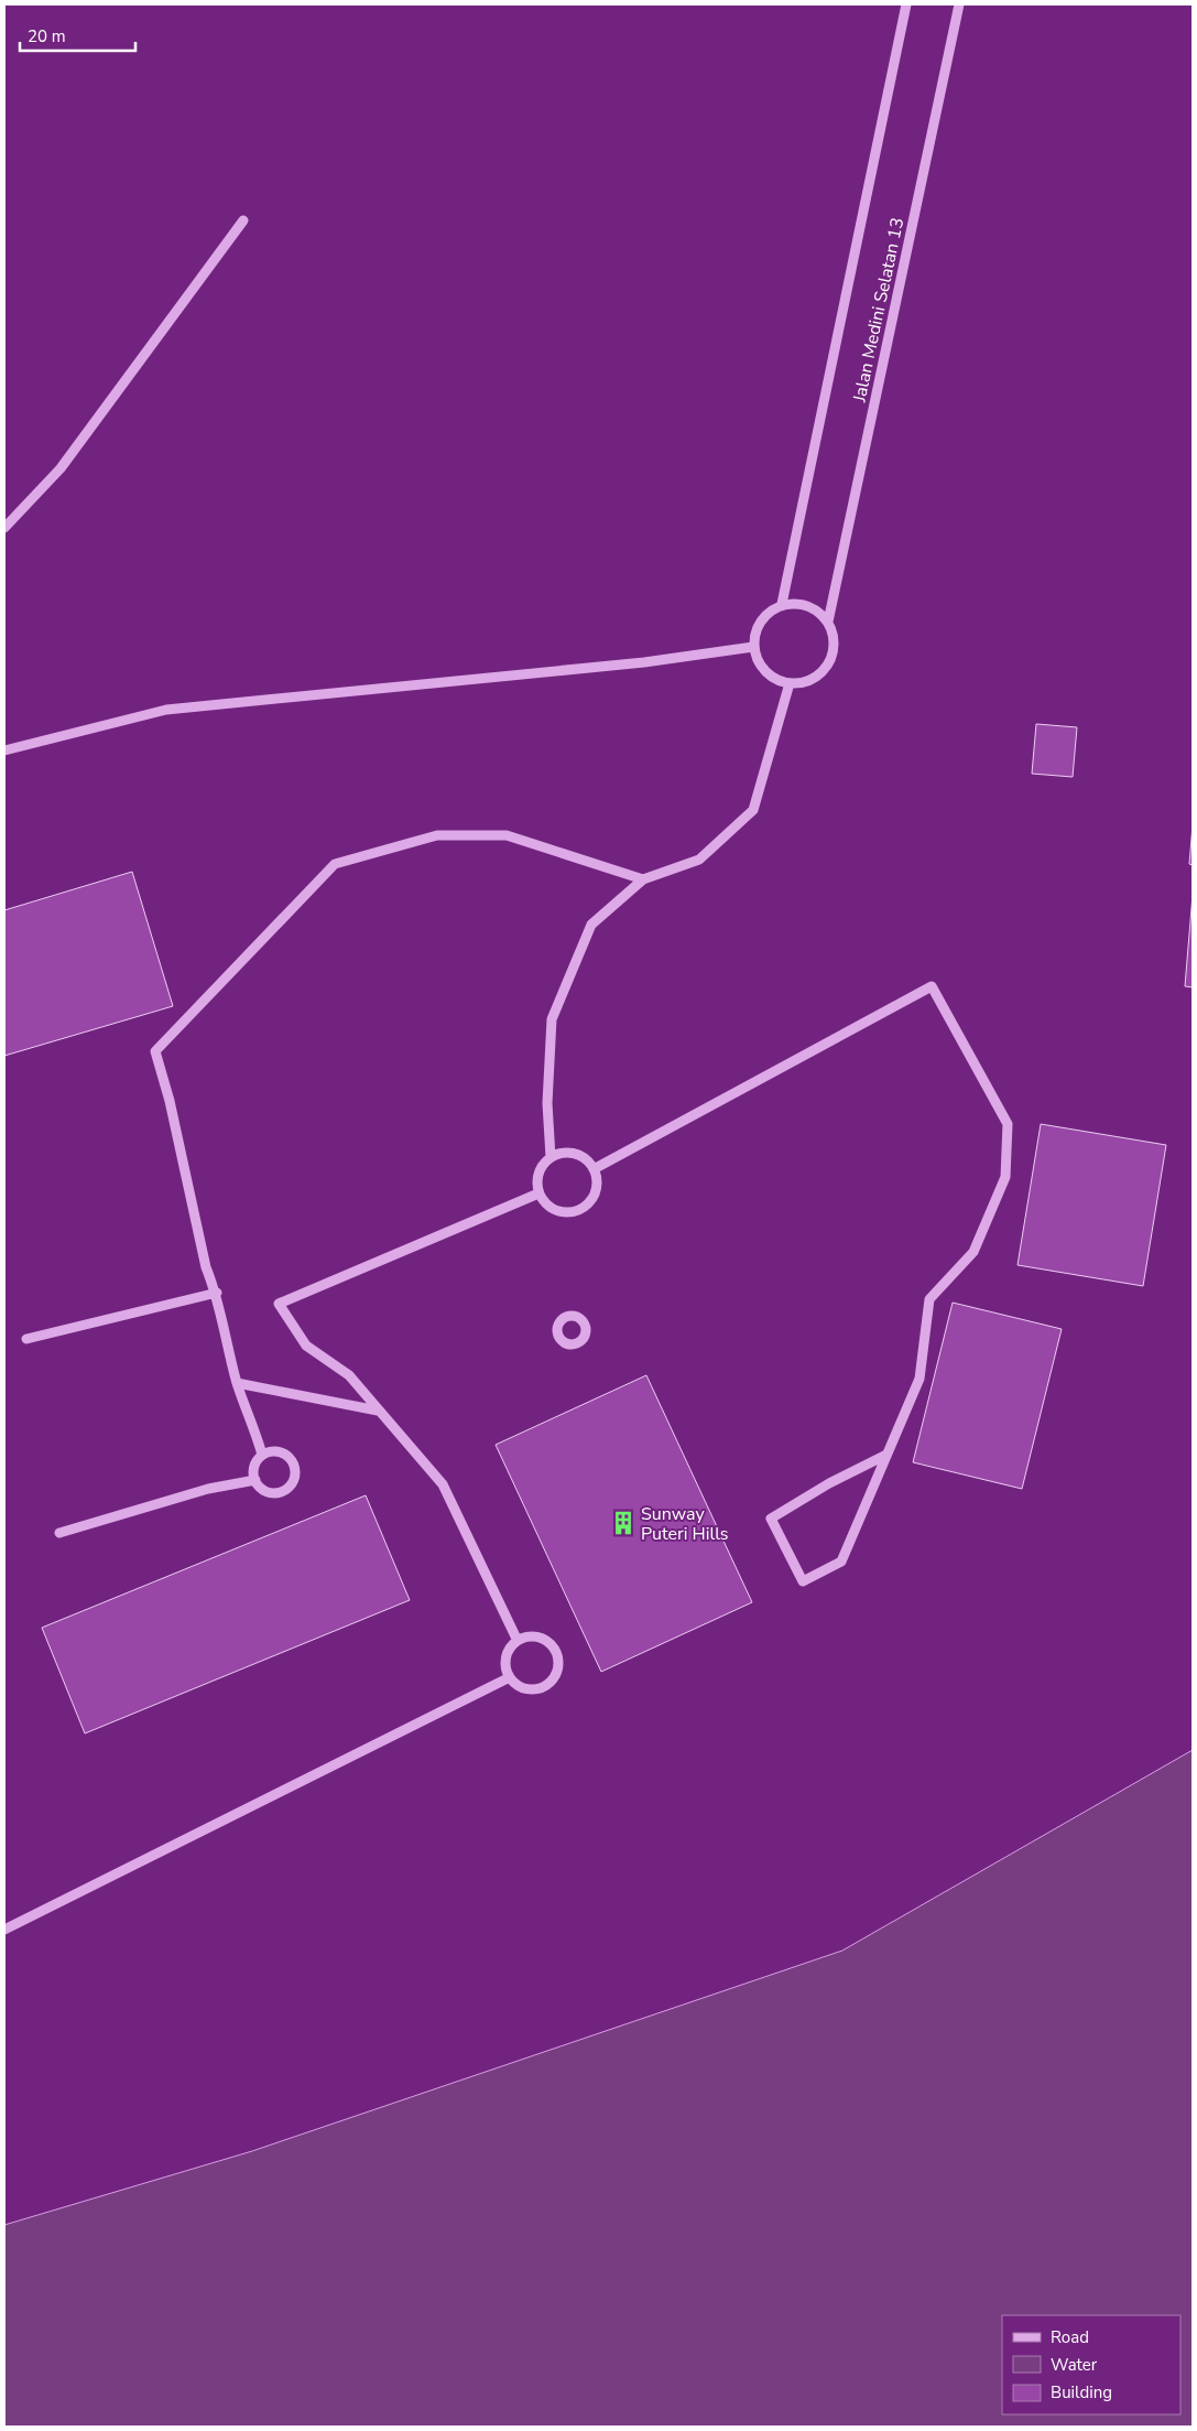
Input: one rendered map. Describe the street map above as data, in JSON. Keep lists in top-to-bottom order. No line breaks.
{"streets":{"street":["Jalan Medini Selatan 13"]},"places":{"building":["Sunway Puteri Hills"]},"legend":["Road","Water","Building"],"scale_bar":"20 m"}
